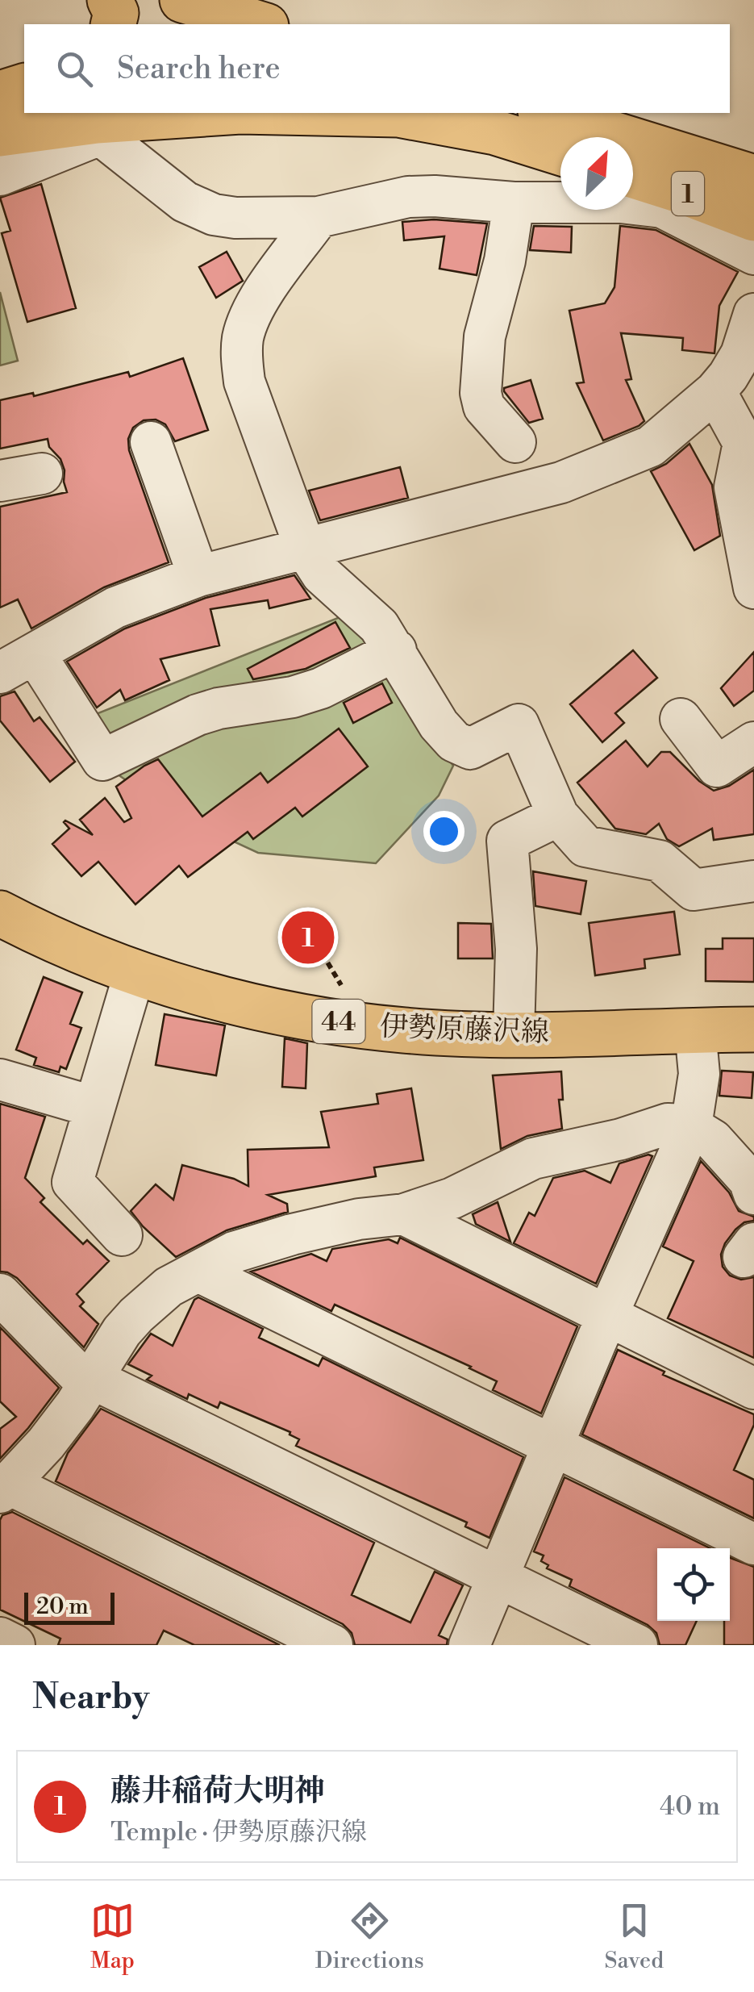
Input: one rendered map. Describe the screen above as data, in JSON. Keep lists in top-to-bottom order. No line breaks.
{"streets":{"main road":["1","44","伊勢原藤沢線"]},"scale_bar":"20 m","north":"top right","page":{"search":"Search here","pins":"1","scale":"20 m","heading":"Nearby","list":[{"mark":"1","name":"藤井稲荷大明神","note":"Temple · 伊勢原藤沢線","value":"40 m"}],"nav":["Map","Directions","Saved"]}}
